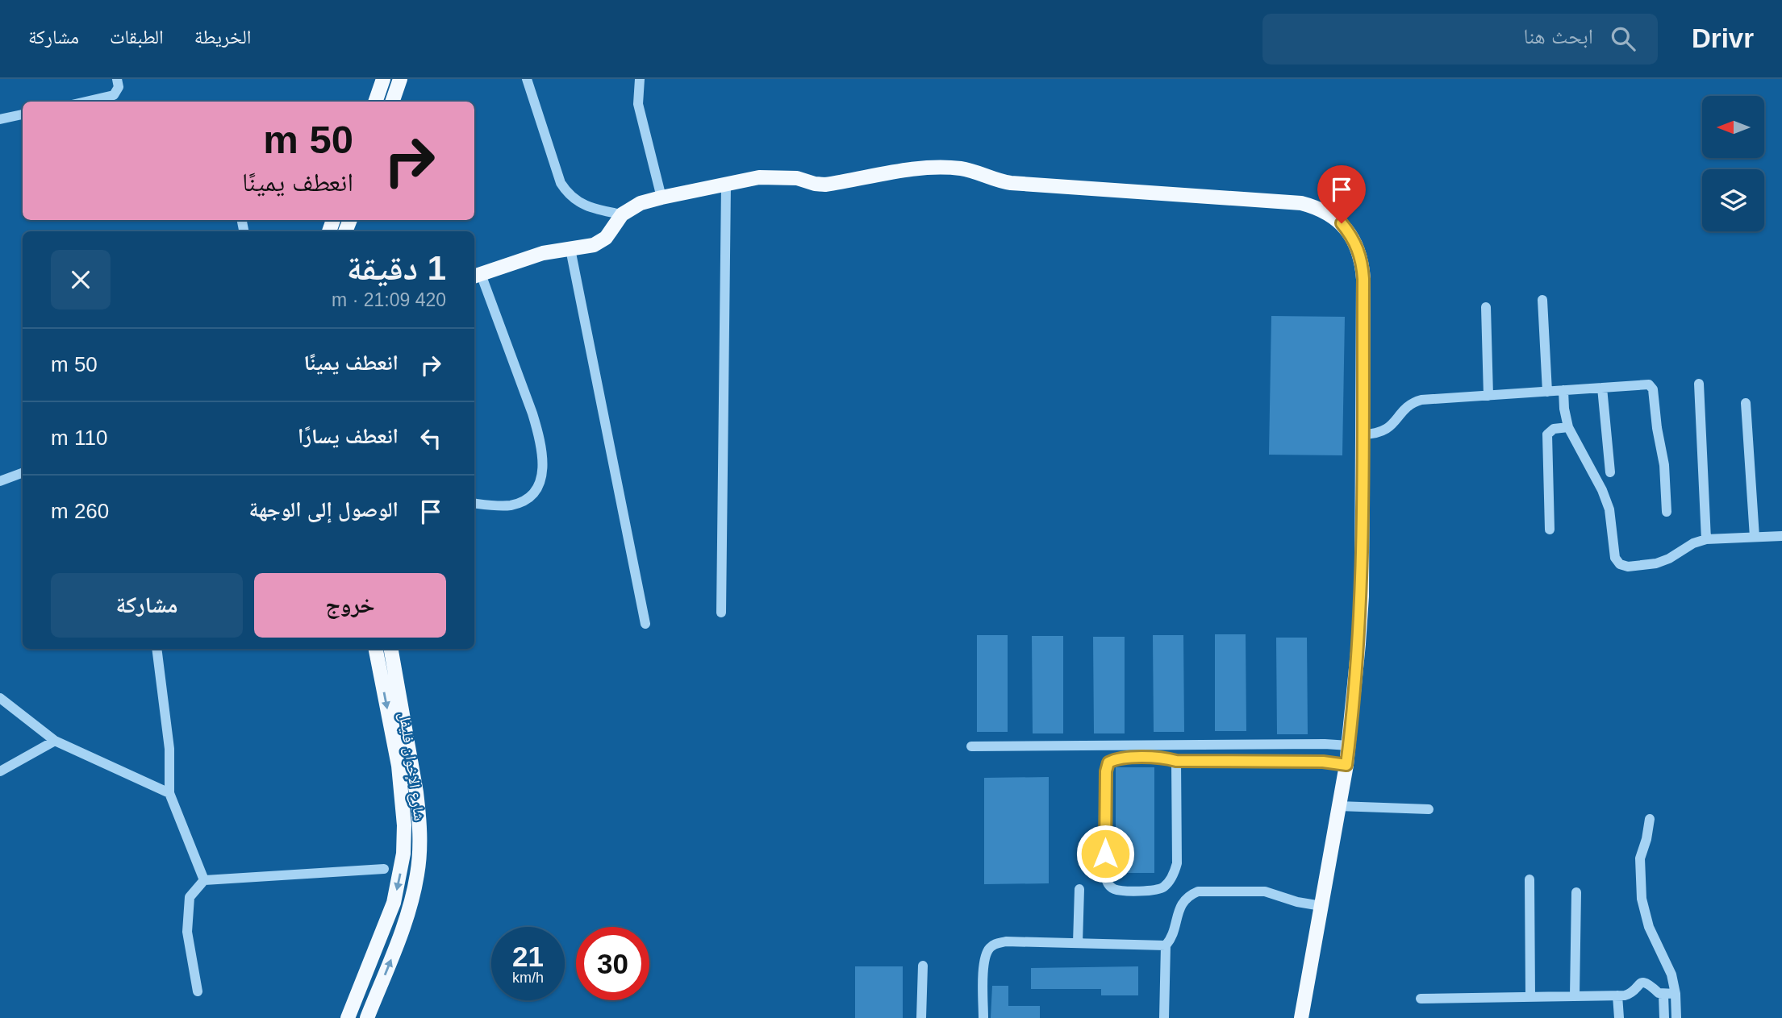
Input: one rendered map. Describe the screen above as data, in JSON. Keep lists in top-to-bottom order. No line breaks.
{"streets":{"main road":["شارع الإخوان فليفل"]},"north":"left","page":{"header":"Drivr","search":"ابحث هنا","nav":["الخريطة","الطبقات","مشاركة"],"turn":["50 m","انعطف يمينًا"],"heading":["1 دقيقة","420 m · 21:09"],"list":[{"name":"انعطف يمينًا","value":"50 m"},{"name":"انعطف يسارًا","value":"110 m"},{"name":"الوصول إلى الوجهة","value":"260 m"}],"buttons":["خروج","مشاركة"],"speed":"21 km/h","limit":"30"}}
